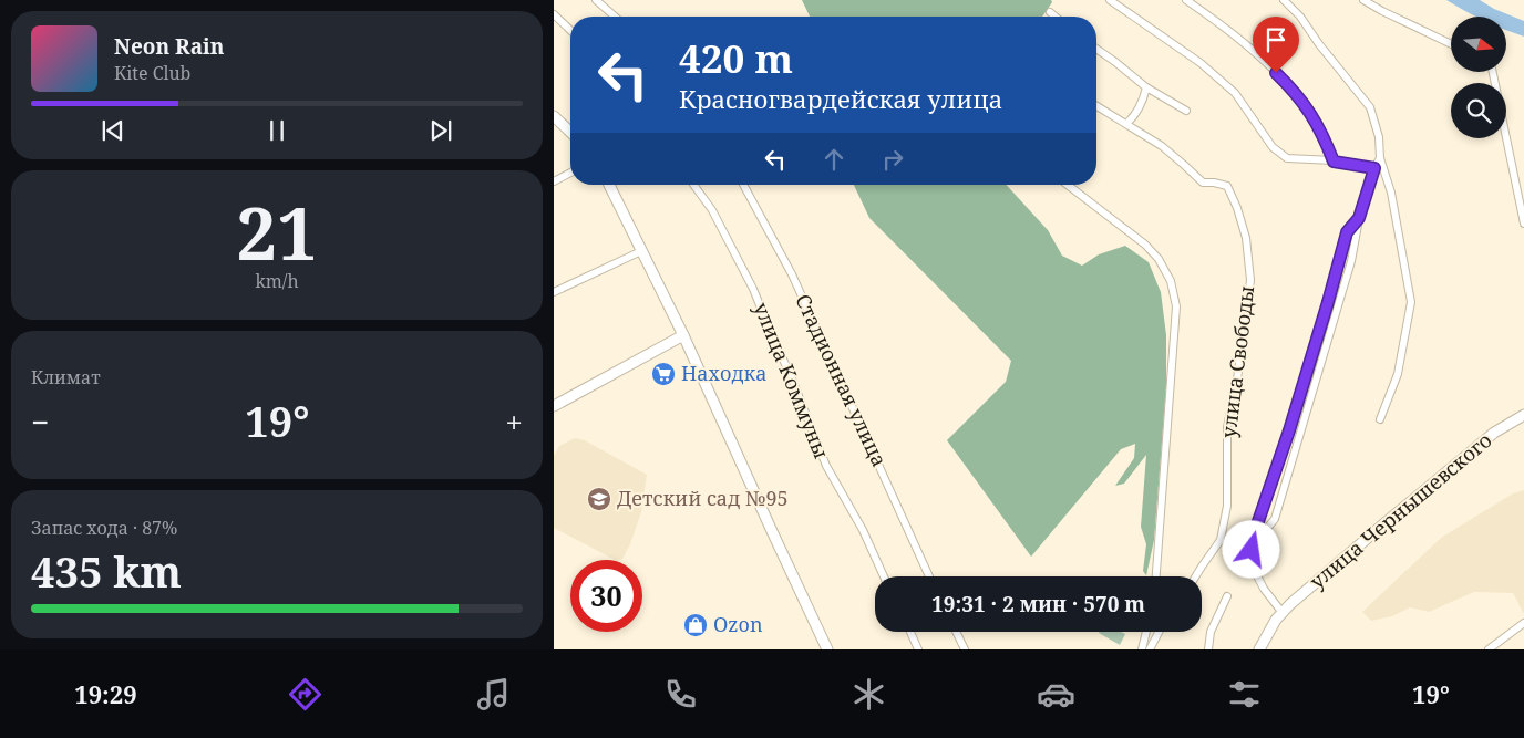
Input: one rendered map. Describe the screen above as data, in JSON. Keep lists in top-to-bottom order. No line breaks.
{"streets":{"main road":["улица Чернышевского"],"street":["улица Свободы","улица Коммуны","Стадионная улица"]},"places":{"supermarket":["Находка"],"school or university":["Детский сад №95"],"shop":["Ozon"]},"north":"right","page":{"turn":["420 m","Красногвардейская улица"],"song":["Neon Rain","Kite Club"],"tile":[["21","km/h"],"Климат",["Запас хода · 87%","435 km"]],"heat":["−","19°","+"],"limit":"30","trip":"19:31 · 2 мин · 570 m","tabs":["19:29","19°"]}}
